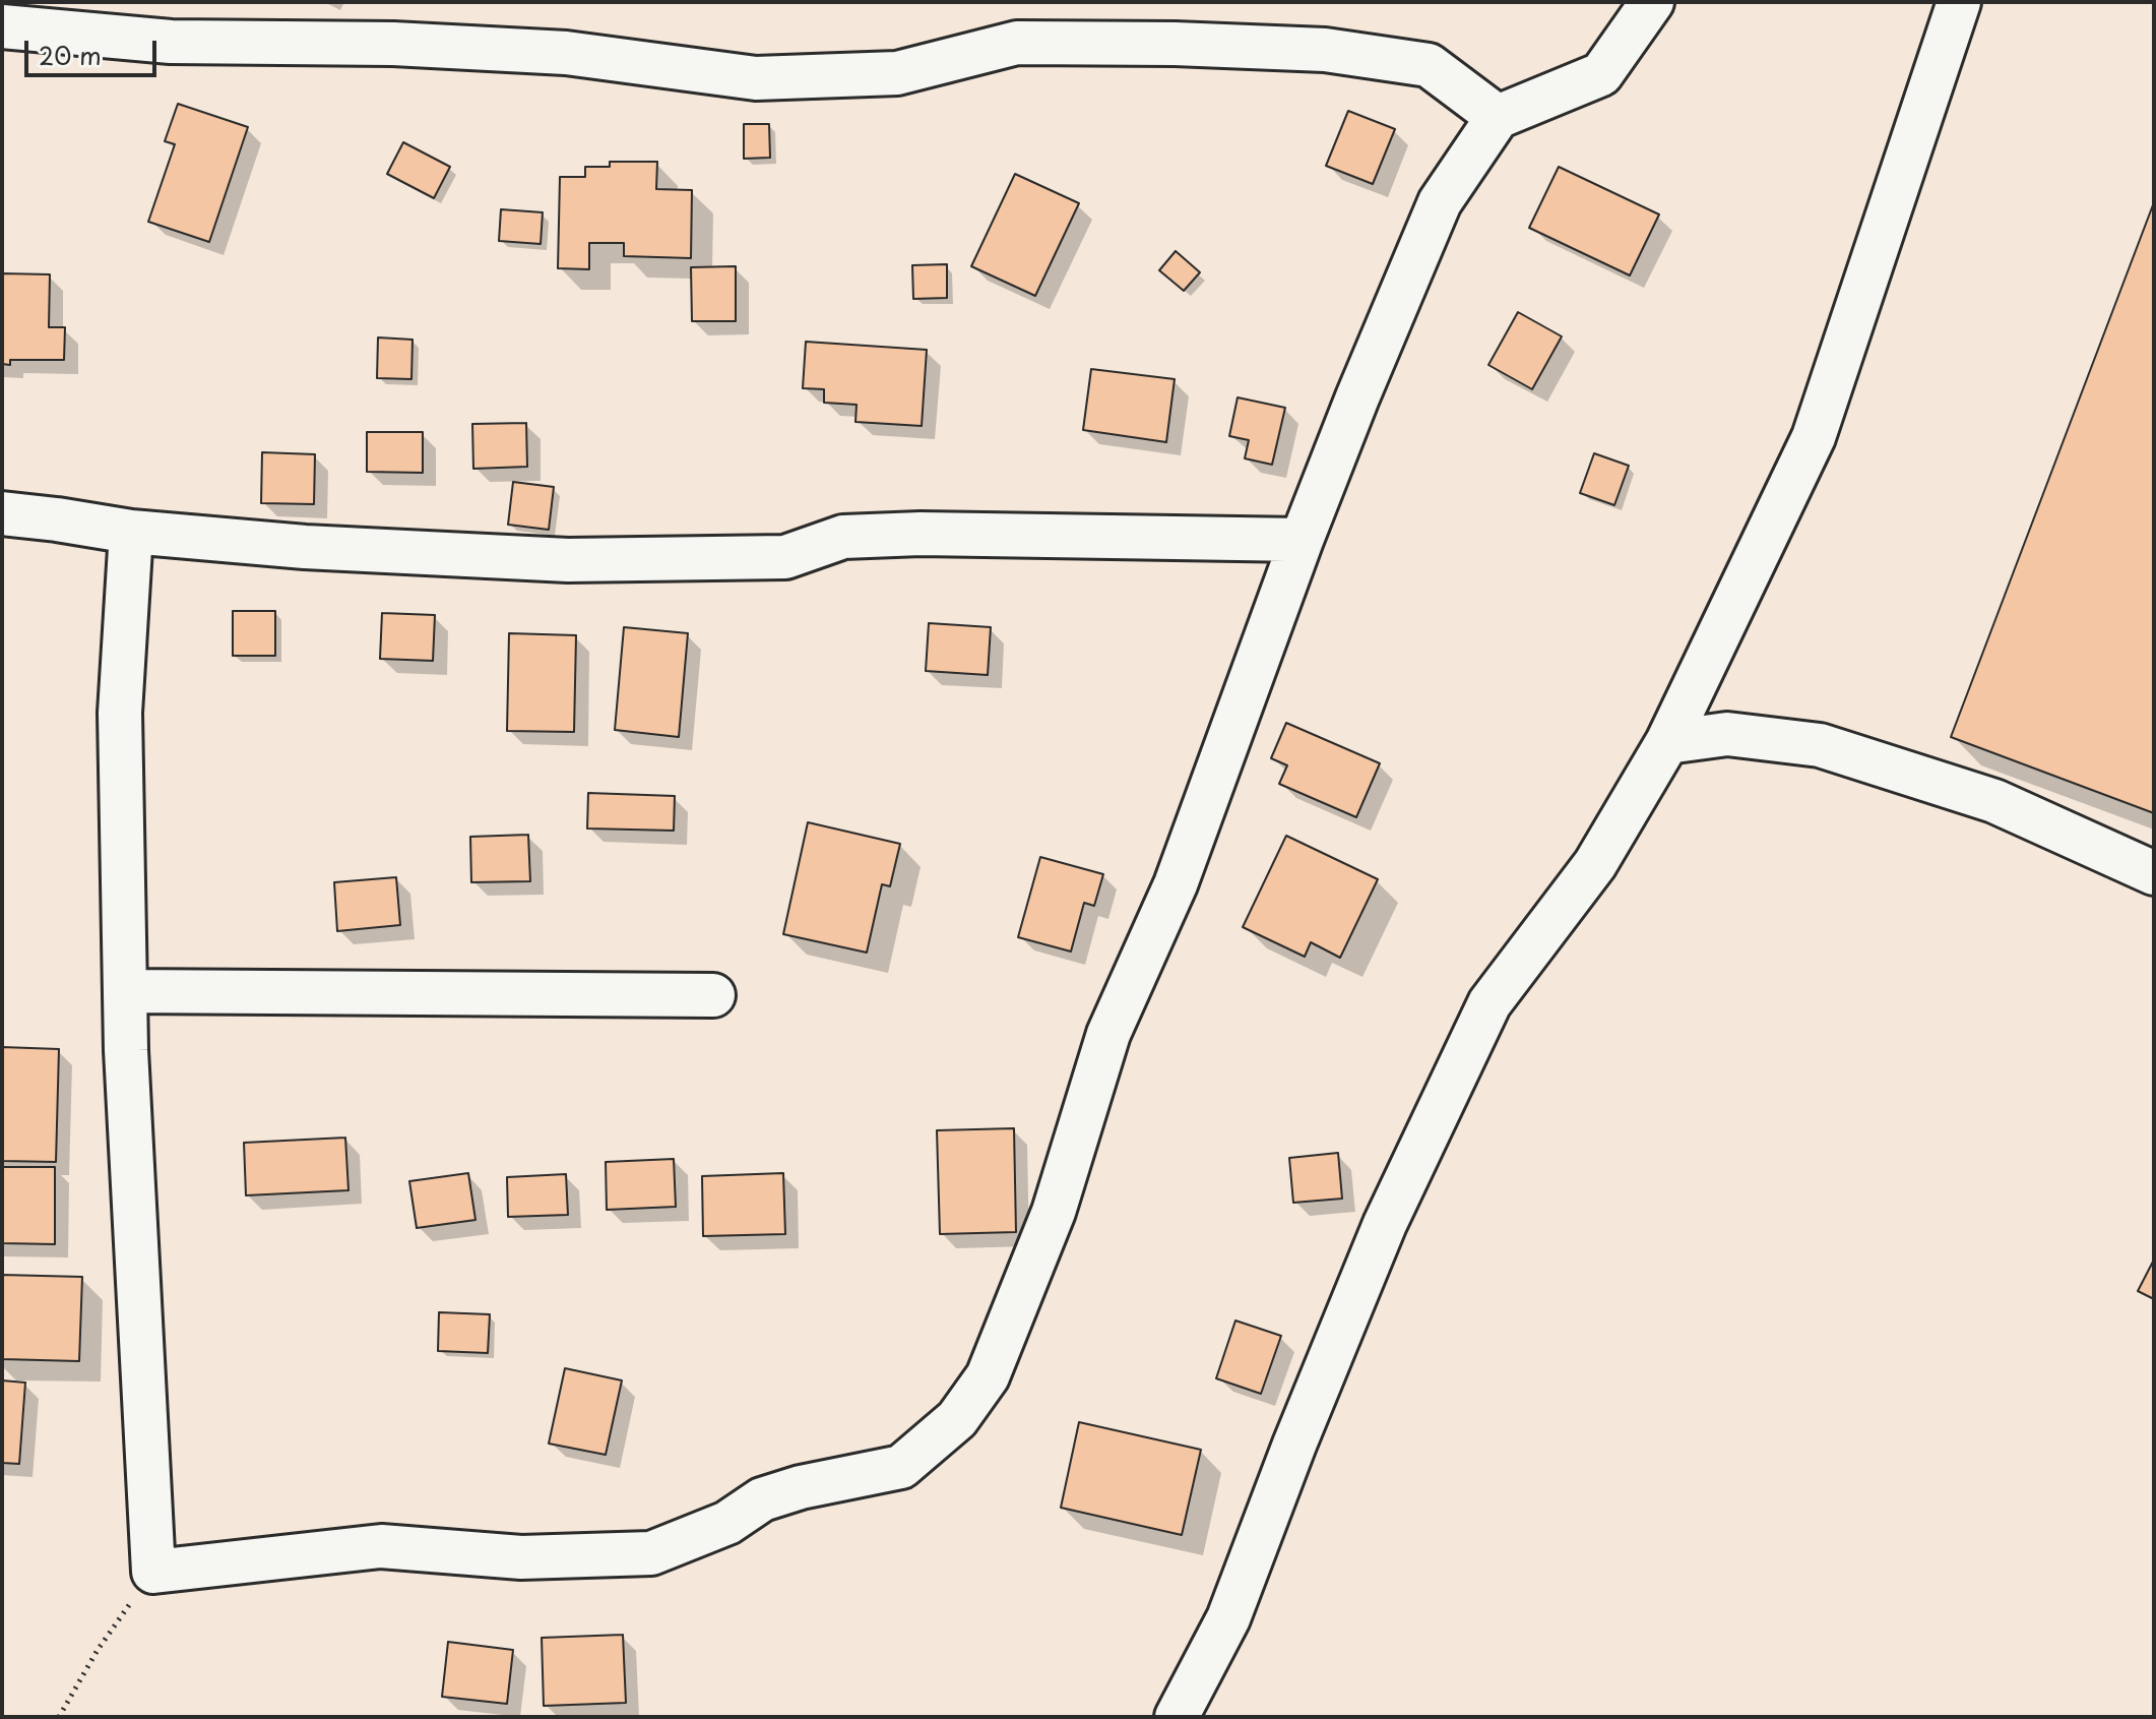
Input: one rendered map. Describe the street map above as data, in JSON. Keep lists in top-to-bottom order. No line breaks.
{"scale_bar":"20 m"}
